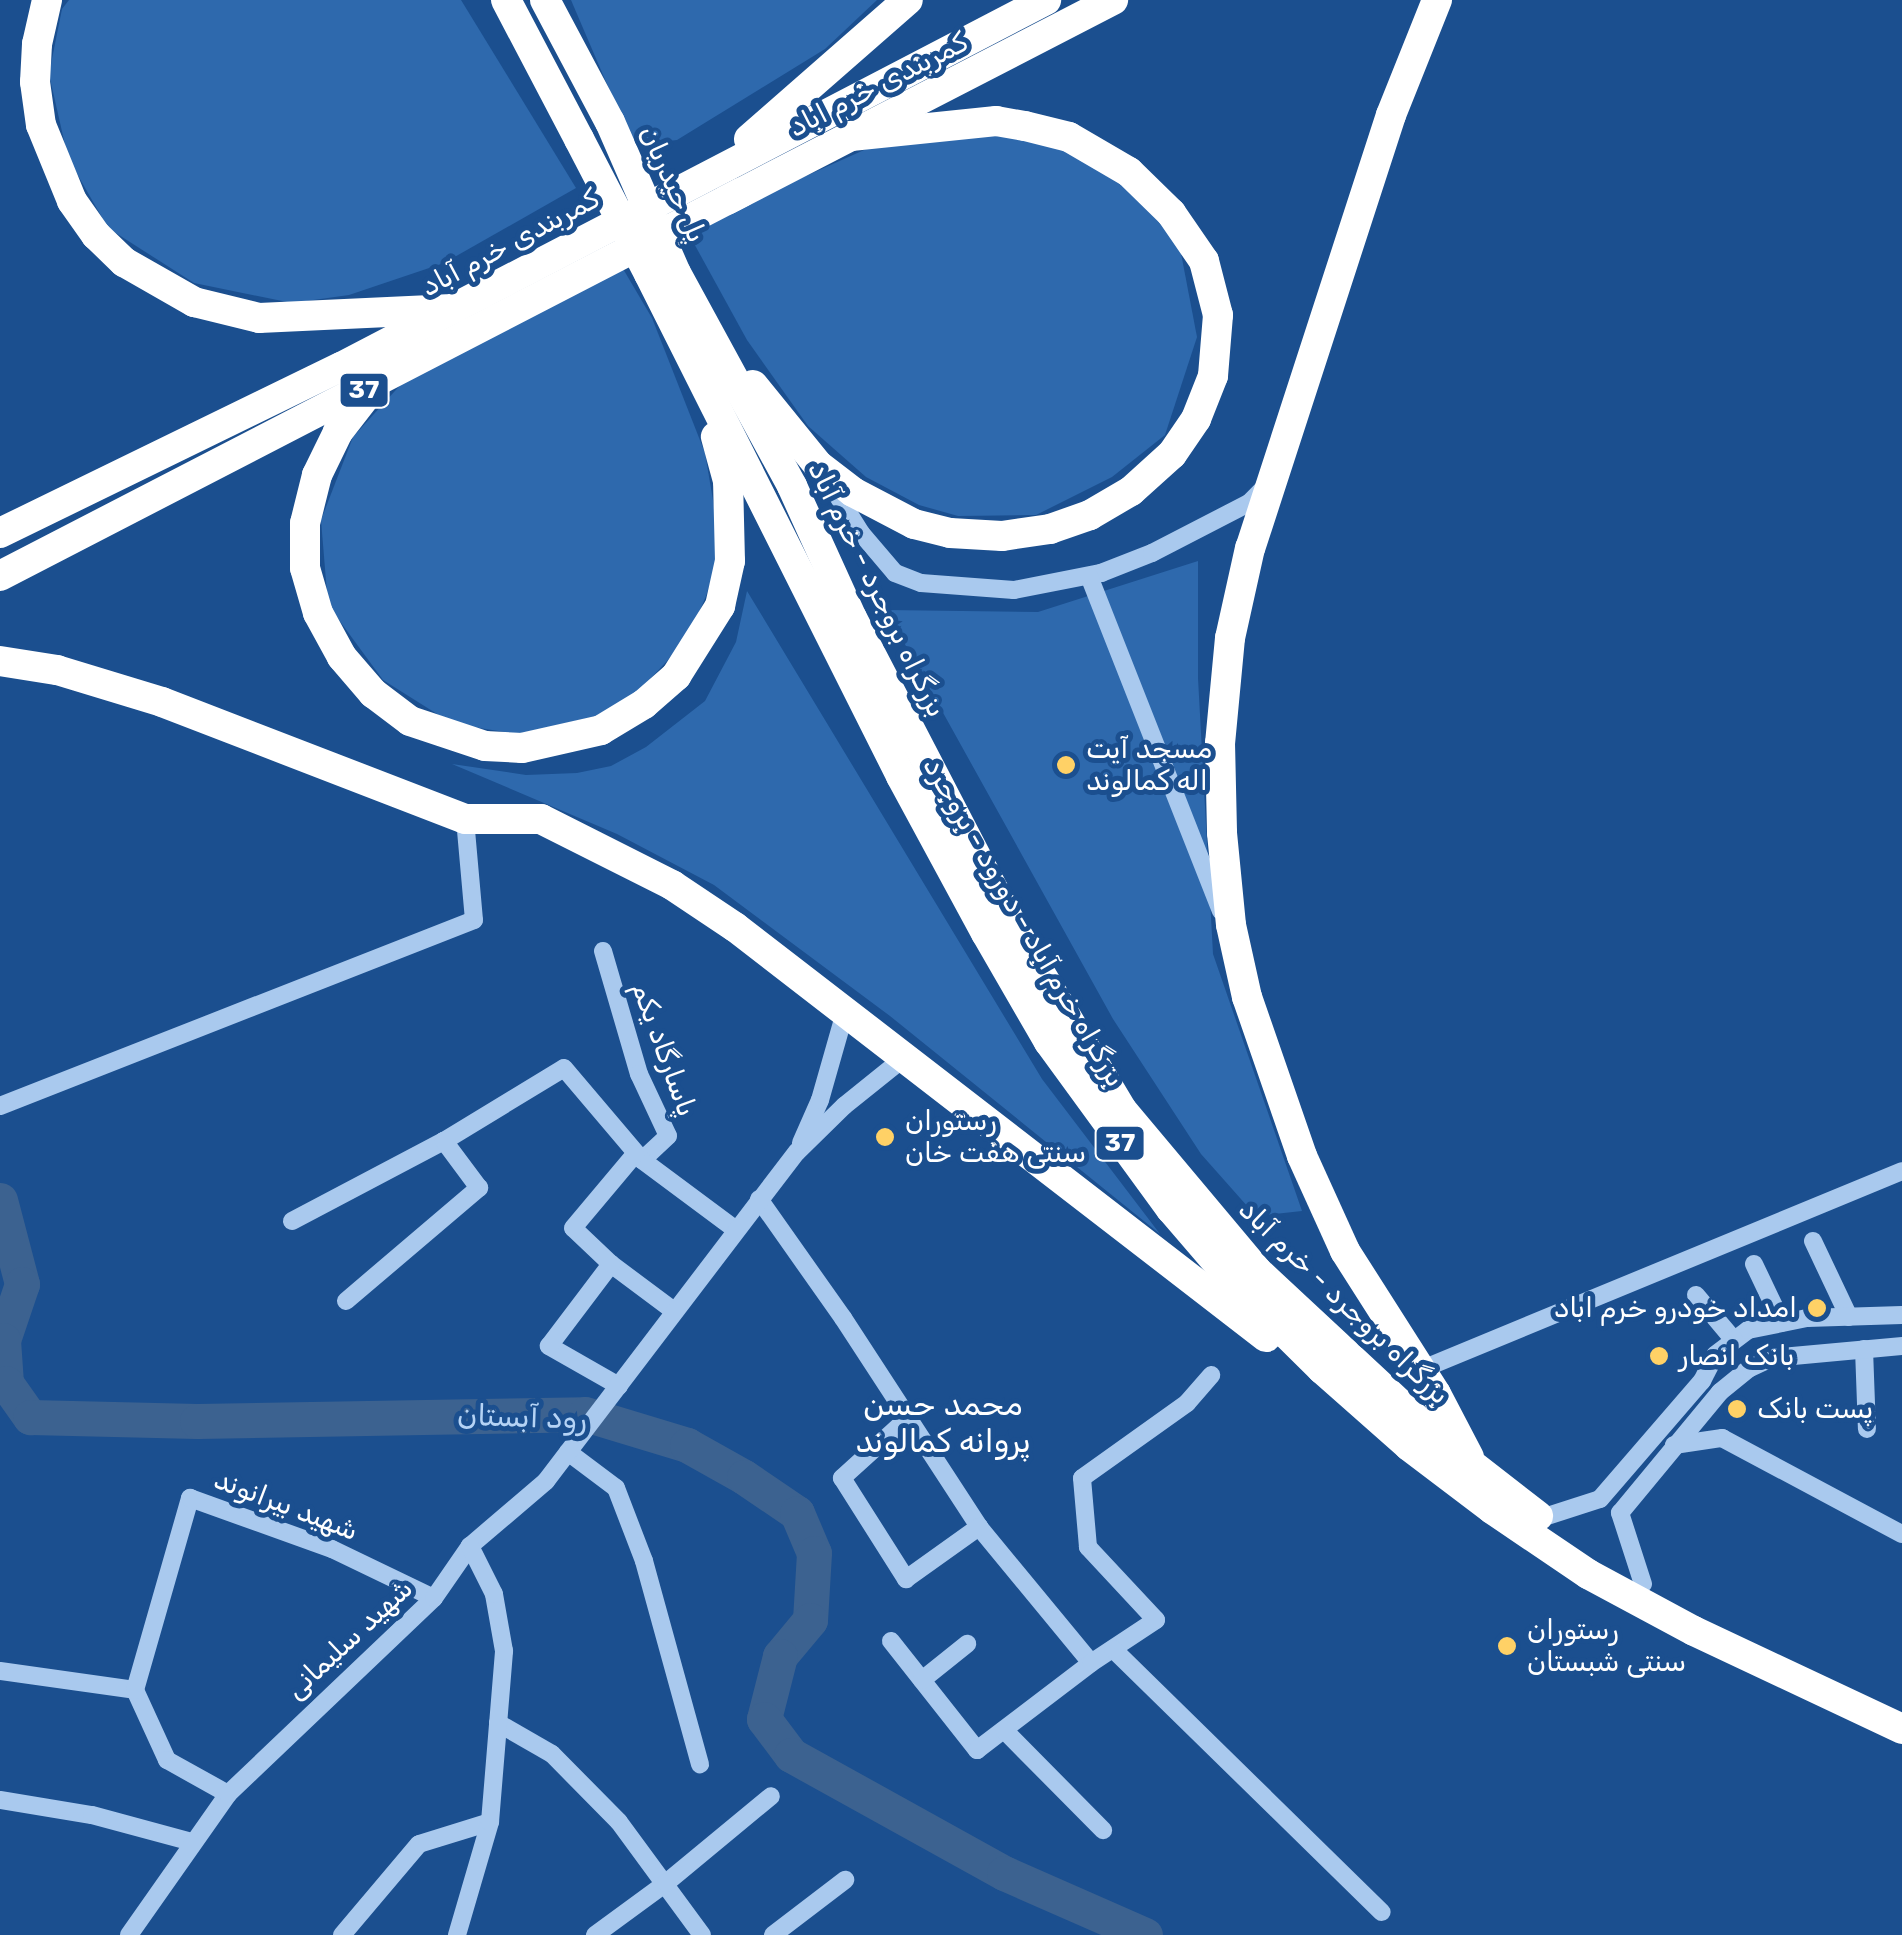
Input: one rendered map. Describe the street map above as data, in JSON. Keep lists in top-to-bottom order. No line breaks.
{"streets":{"highway":["کمربندی خرم اباد","پل حیدریان","کمربندی خرم آباد","37","بزرگراه بروجرد - خرم آباد","بزرگراه خرم آباد - دورود - بروجرد"],"street":["پاسارگاد یکم","شهید بیرانوند","شهید سلیمانی"]},"crossings":[["کمربندی خرم اباد","37"],["پل حیدریان","37"],["پل حیدریان","بزرگراه بروجرد - خرم آباد"],["پل حیدریان","بزرگراه خرم آباد - دورود - بروجرد"],["کمربندی خرم آباد","37"],["37","بزرگراه بروجرد - خرم آباد"],["37","بزرگراه خرم آباد - دورود - بروجرد"],["37","شهید سلیمانی"],["بزرگراه بروجرد - خرم آباد","بزرگراه خرم آباد - دورود - بروجرد"],["شهید بیرانوند","شهید سلیمانی"]],"districts":["محمد حسن پروانه کمالوند"],"water":["رود آبستان"],"places":["مسجد آیت اله کمالوند","رستوران سنتی هفت خان","امداد خودرو خرم اباد","بانک انصار","پست بانک","رستوران سنتی شبستان"]}
